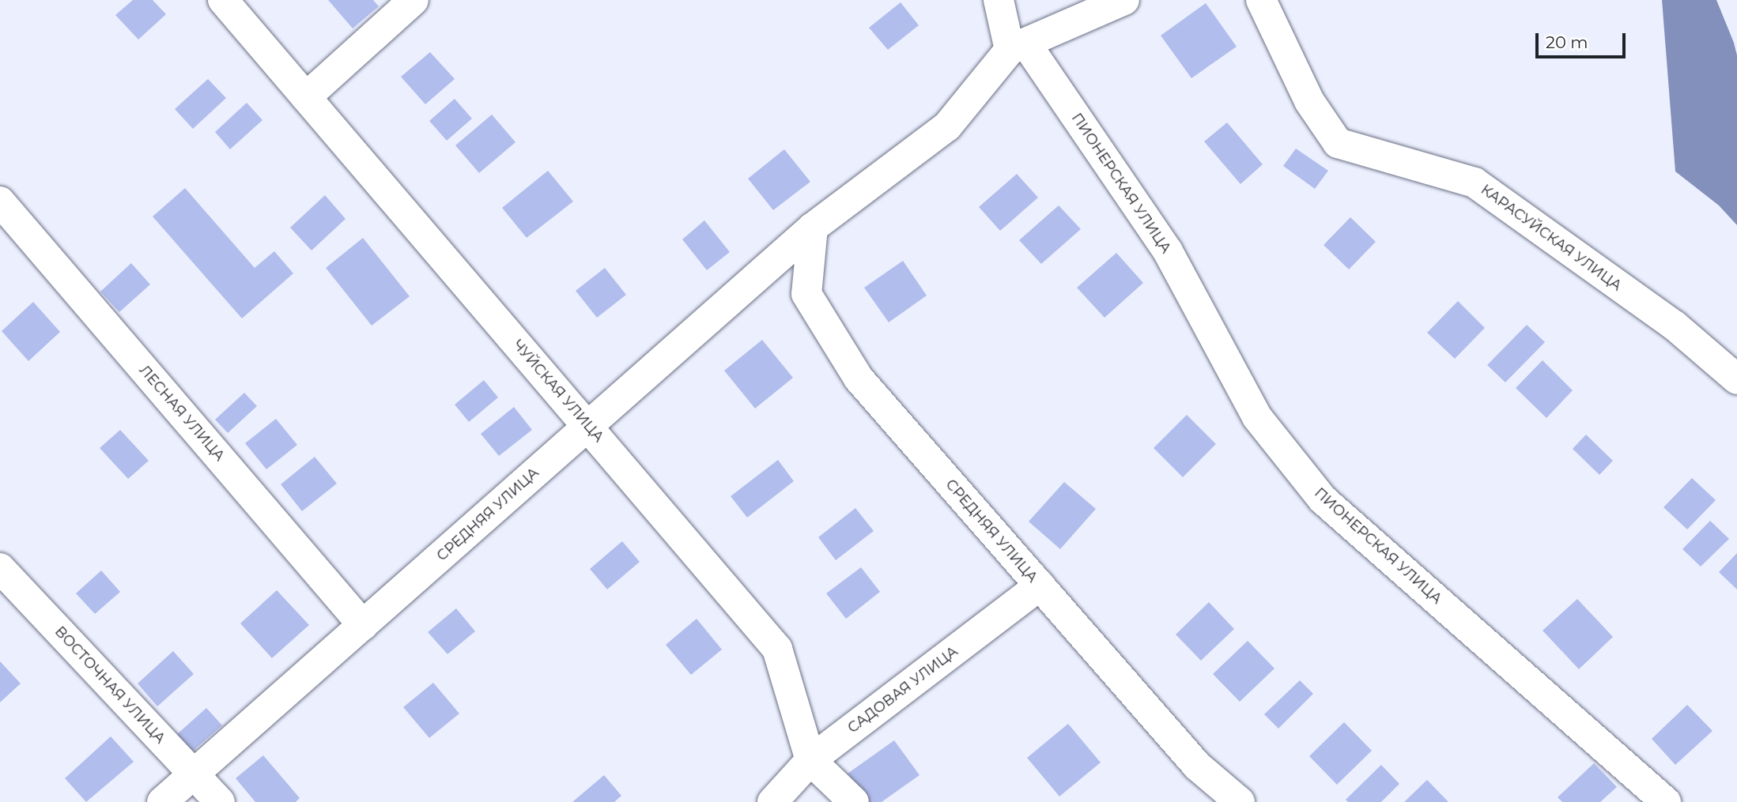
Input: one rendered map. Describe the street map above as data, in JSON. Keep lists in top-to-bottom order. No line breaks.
{"streets":{"street":["ПИОНЕРСКАЯ УЛИЦА","КАРАСУЙСКАЯ УЛИЦА","ЧУЙСКАЯ УЛИЦА","ЛЕСНАЯ УЛИЦА","СРЕДНЯЯ УЛИЦА","ВОСТОЧНАЯ УЛИЦА","САДОВАЯ УЛИЦА"]},"crossings":[["ПИОНЕРСКАЯ УЛИЦА","СРЕДНЯЯ УЛИЦА"],["ЧУЙСКАЯ УЛИЦА","СРЕДНЯЯ УЛИЦА"],["ЧУЙСКАЯ УЛИЦА","САДОВАЯ УЛИЦА"],["ЛЕСНАЯ УЛИЦА","СРЕДНЯЯ УЛИЦА"],["СРЕДНЯЯ УЛИЦА","ВОСТОЧНАЯ УЛИЦА"],["СРЕДНЯЯ УЛИЦА","САДОВАЯ УЛИЦА"]],"scale_bar":"20 m"}
